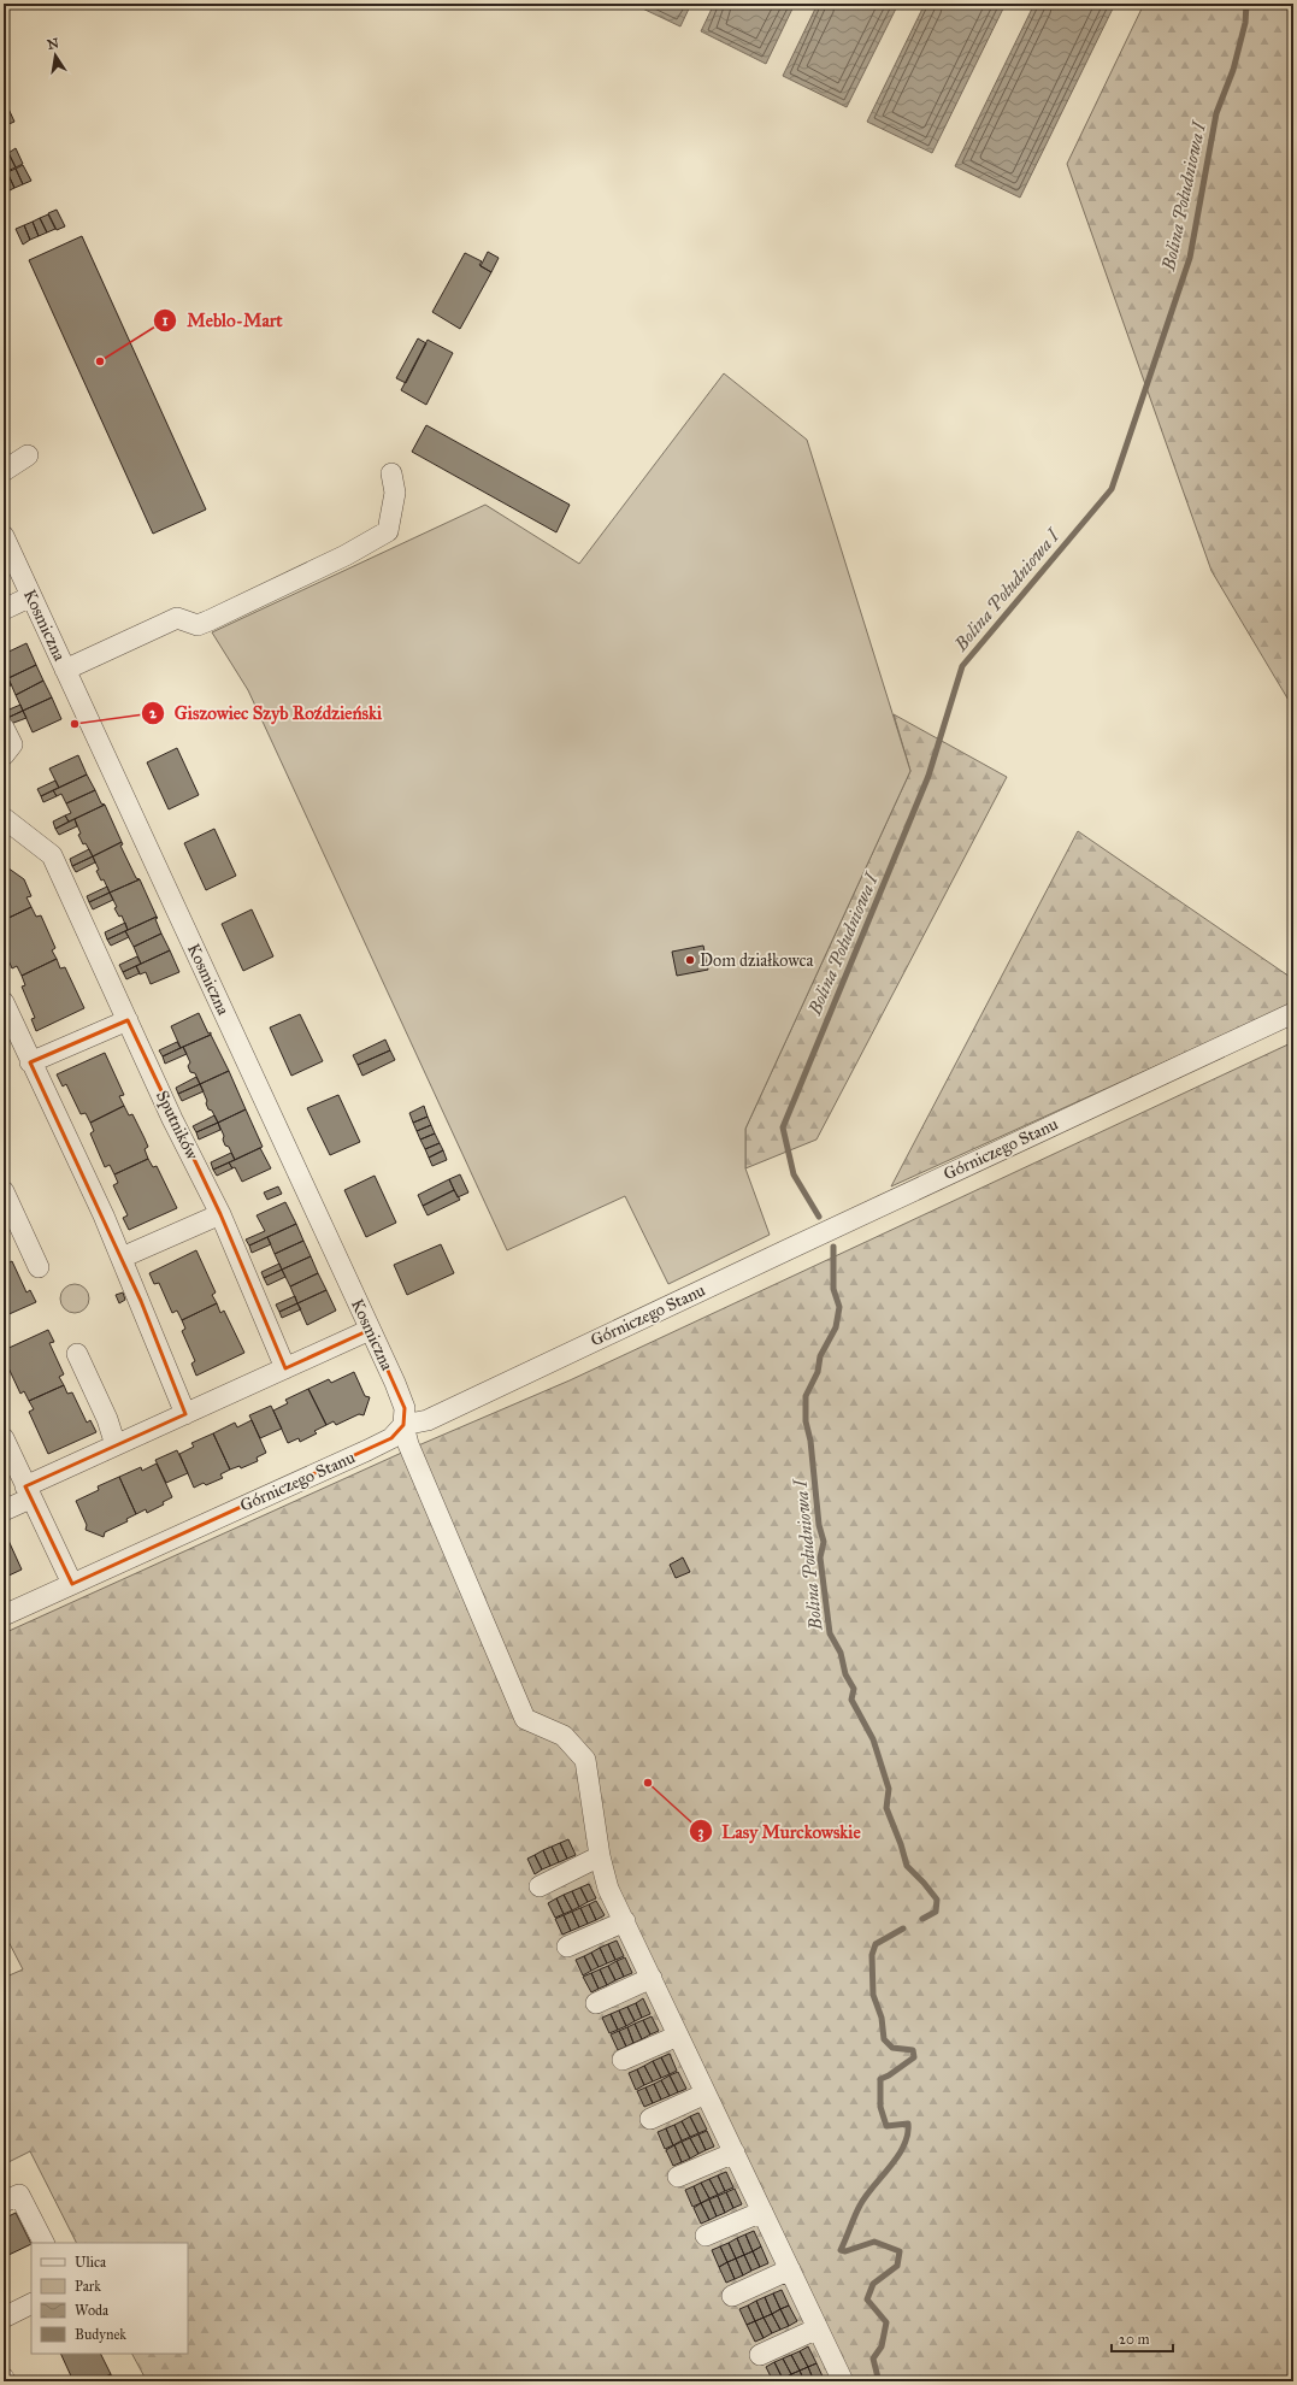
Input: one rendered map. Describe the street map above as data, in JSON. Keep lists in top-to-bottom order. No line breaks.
{"streets":{"street":["Kosmiczna","Sputników","Górniczego Stanu"]},"crossings":[["Kosmiczna","Górniczego Stanu"]],"water":["Bolina Południowa I"],"places":["Meblo-Mart","Giszowiec Szyb Roździeński","Dom działkowca","Lasy Murckowskie"],"legend":["Ulica","Park","Woda","Budynek"],"scale_bar":"20 m","north":"top"}
